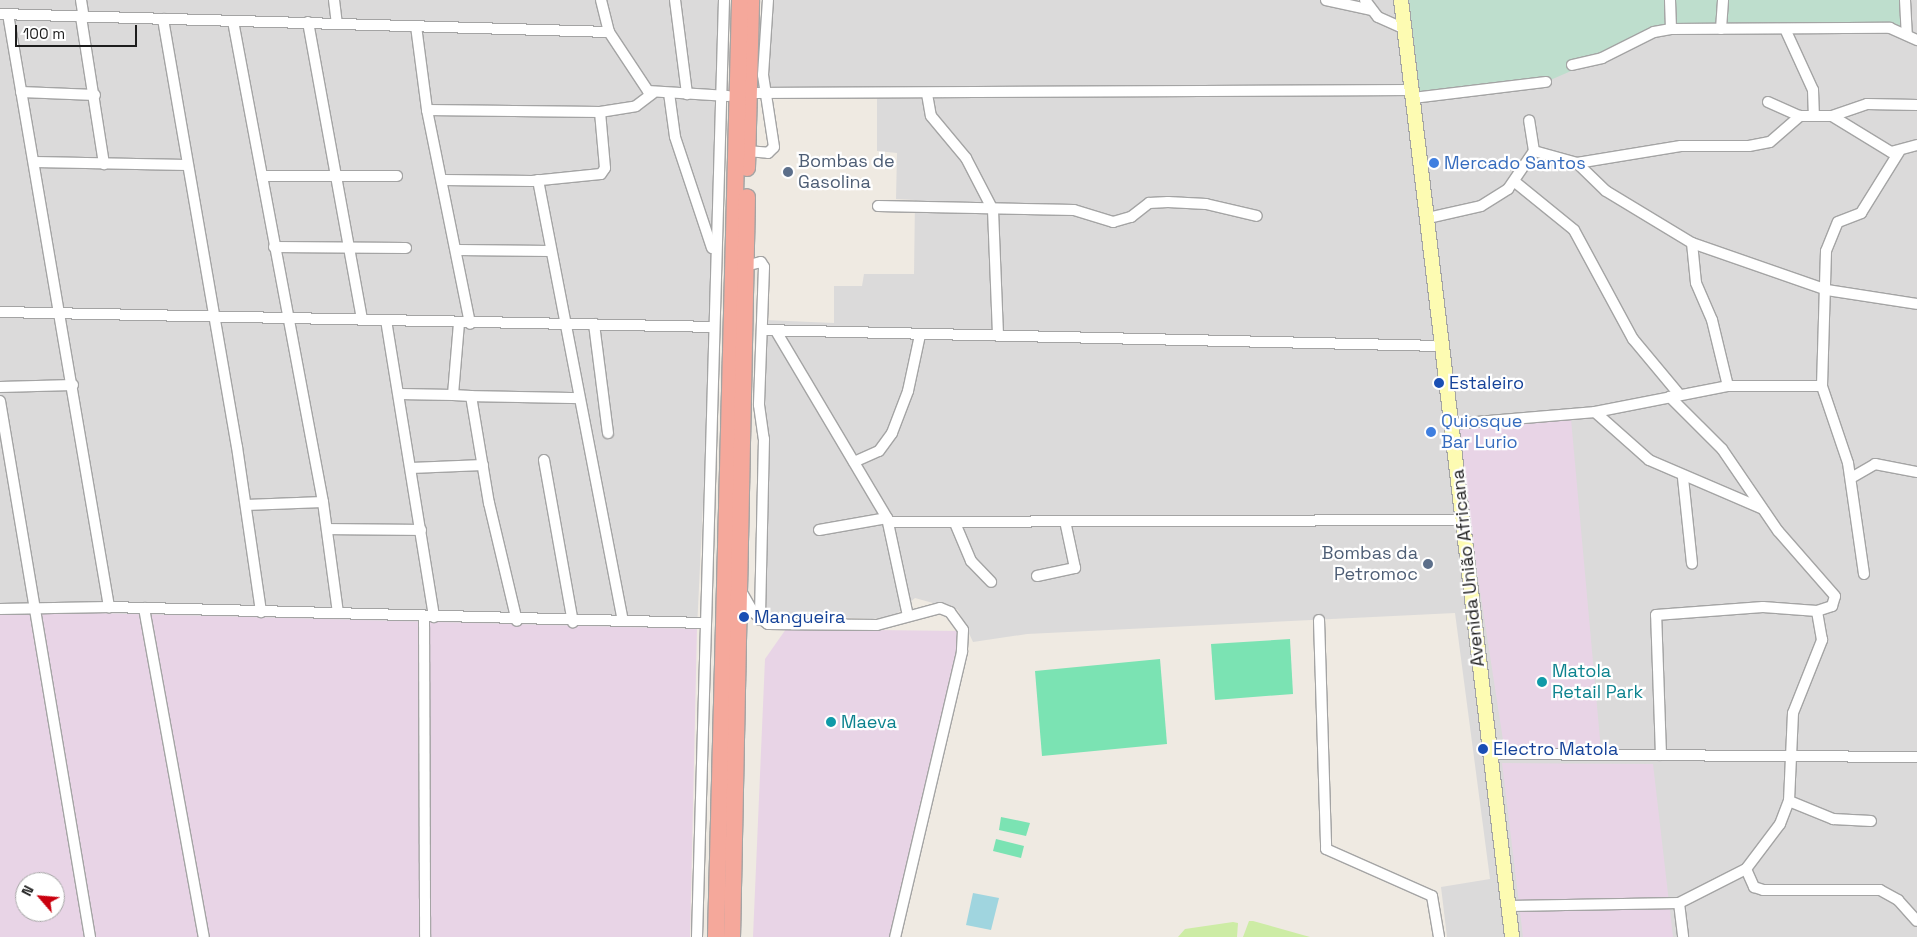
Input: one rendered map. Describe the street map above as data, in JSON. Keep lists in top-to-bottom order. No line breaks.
{"streets":{"main road":["Avenida União Africana"]},"places":["Mercado Santos","Bombas de Gasolina","Estaleiro","Quiosque Bar Lurio","Bombas da Petromoc","Mangueira","Matola Retail Park","Maeva","Electro Matola"],"scale_bar":"100 m","north":"top left"}
